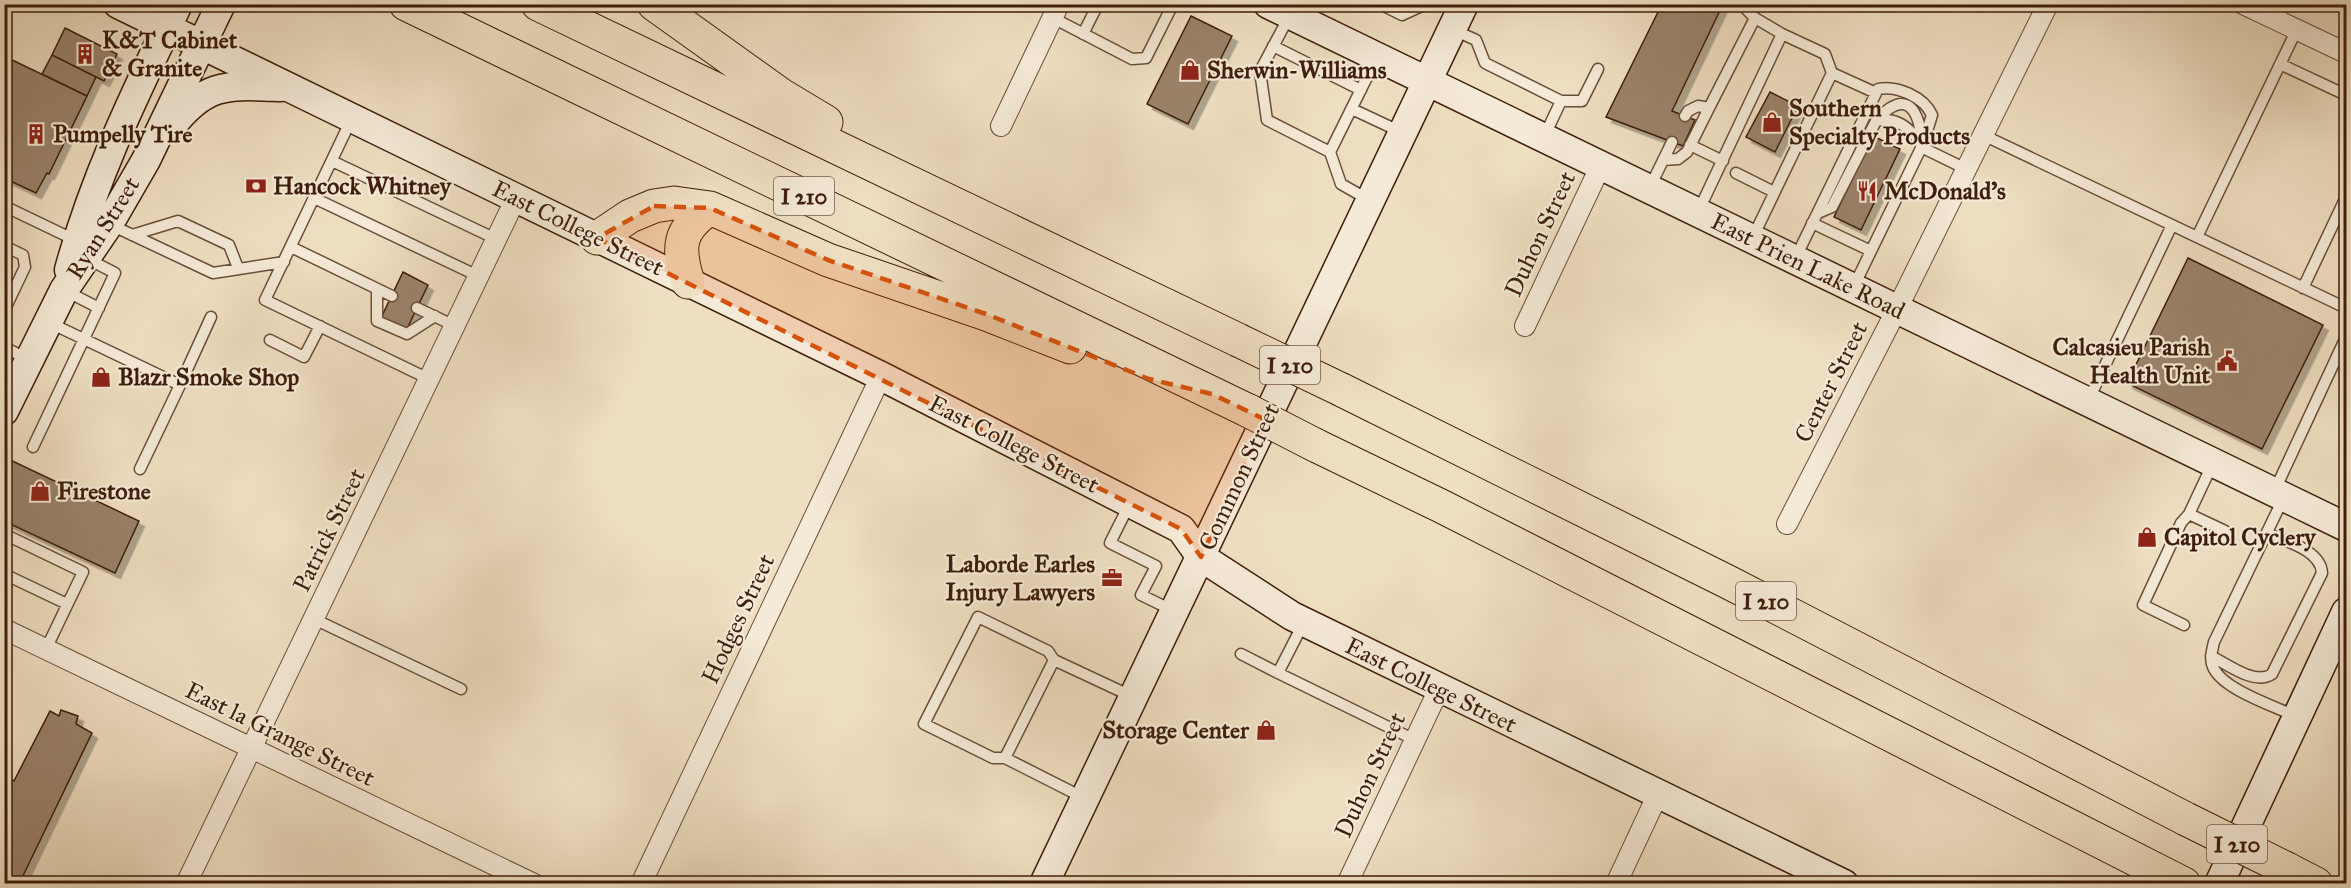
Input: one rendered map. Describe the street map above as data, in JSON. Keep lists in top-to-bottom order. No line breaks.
{"streets":{"highway":["I 210"],"main road":["Ryan Street","East College Street","East Prien Lake Road","Common Street"],"street":["Duhon Street","Center Street","Patrick Street","Hodges Street","East la Grange Street"]},"crossings":[["Ryan Street","East College Street"],["East College Street","Duhon Street"],["East College Street","Common Street"],["East College Street","Patrick Street"],["East College Street","Hodges Street"],["Duhon Street","East Prien Lake Road"],["East Prien Lake Road","Center Street"],["East Prien Lake Road","Common Street"],["Patrick Street","East la Grange Street"]],"places":{"building":["K&T Cabinet & Granite","Pumpelly Tire"],"shop":["Sherwin-Williams","Southern Specialty Products","Blazr Smoke Shop","Firestone","Capitol Cyclery","Storage Center"],"bank":["Hancock Whitney"],"restaurant":["McDonald's"],"public building":["Calcasieu Parish Health Unit"],"office":["Laborde Earles Injury Lawyers"]}}
